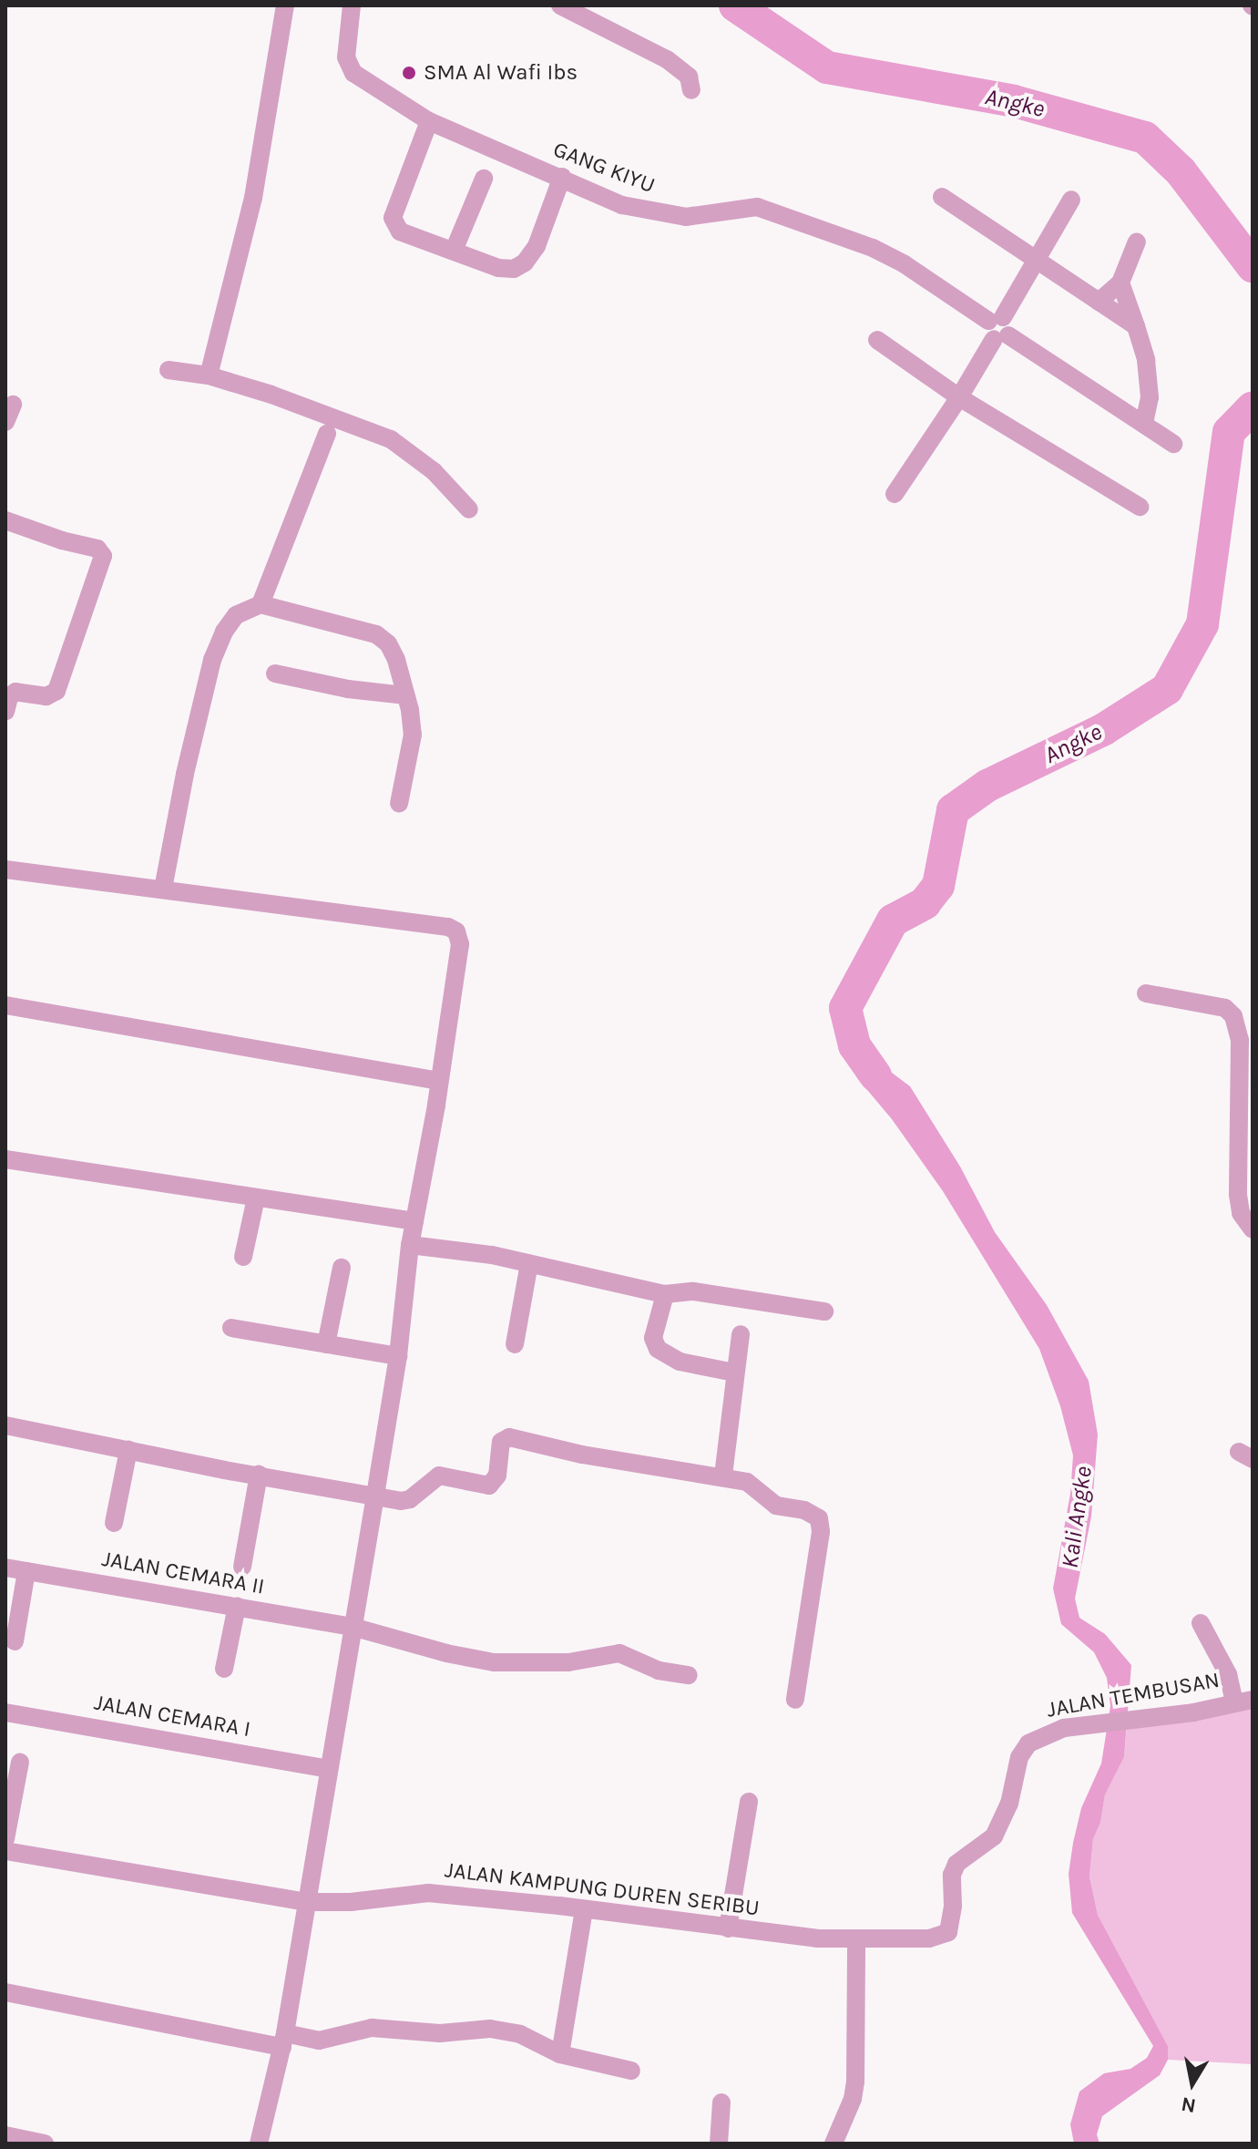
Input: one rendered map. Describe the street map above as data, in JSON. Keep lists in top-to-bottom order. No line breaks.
{"streets":{"street":["GANG KIYU","JALAN CEMARA II","JALAN TEMBUSAN","JALAN CEMARA I","JALAN KAMPUNG DUREN SERIBU"]},"crossings":[["JALAN TEMBUSAN","JALAN KAMPUNG DUREN SERIBU"]],"water":["Angke","Kali Angke"],"places":["SMA Al Wafi Ibs"],"north":"bottom"}
